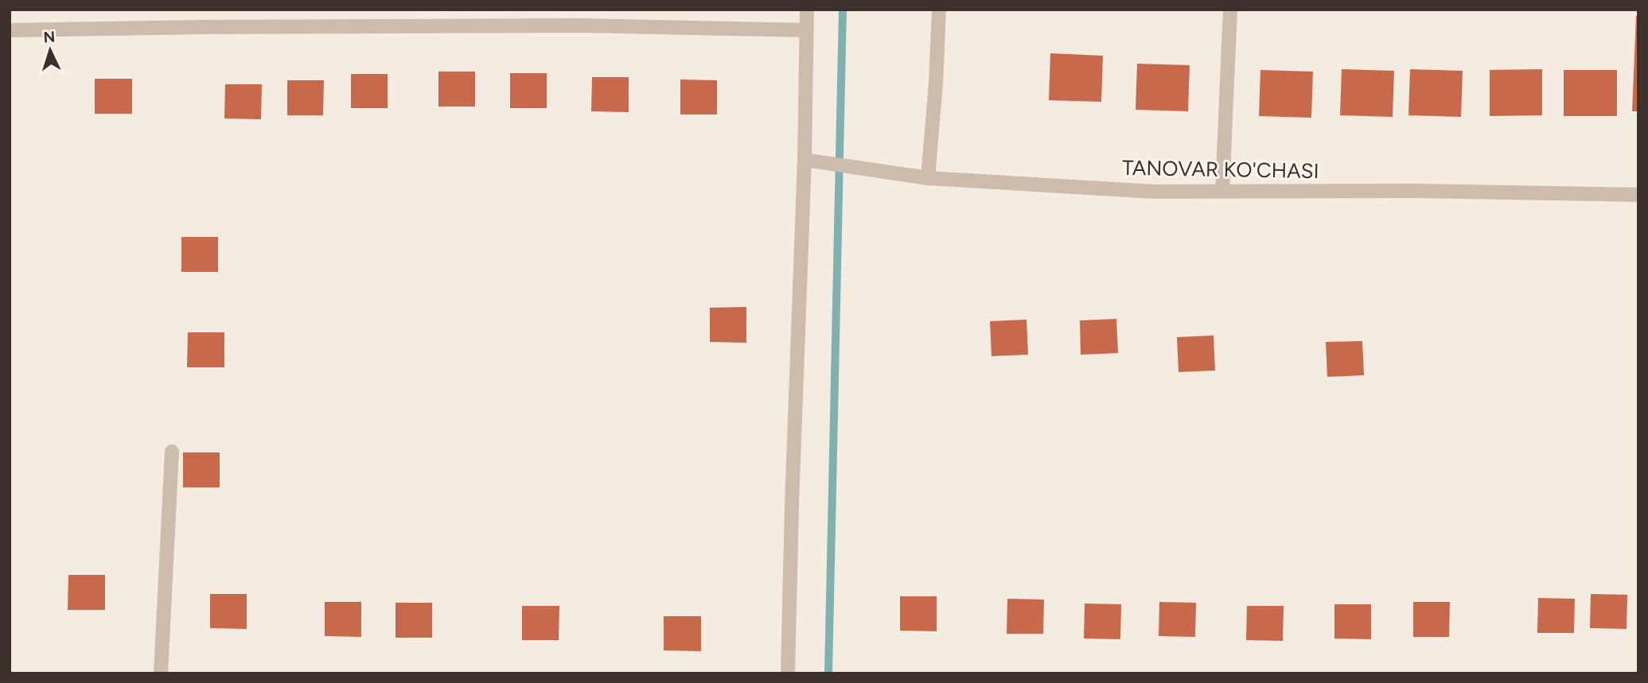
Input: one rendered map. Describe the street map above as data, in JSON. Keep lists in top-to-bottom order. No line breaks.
{"streets":{"street":["TANOVAR KO'CHASI"]},"north":"top"}
